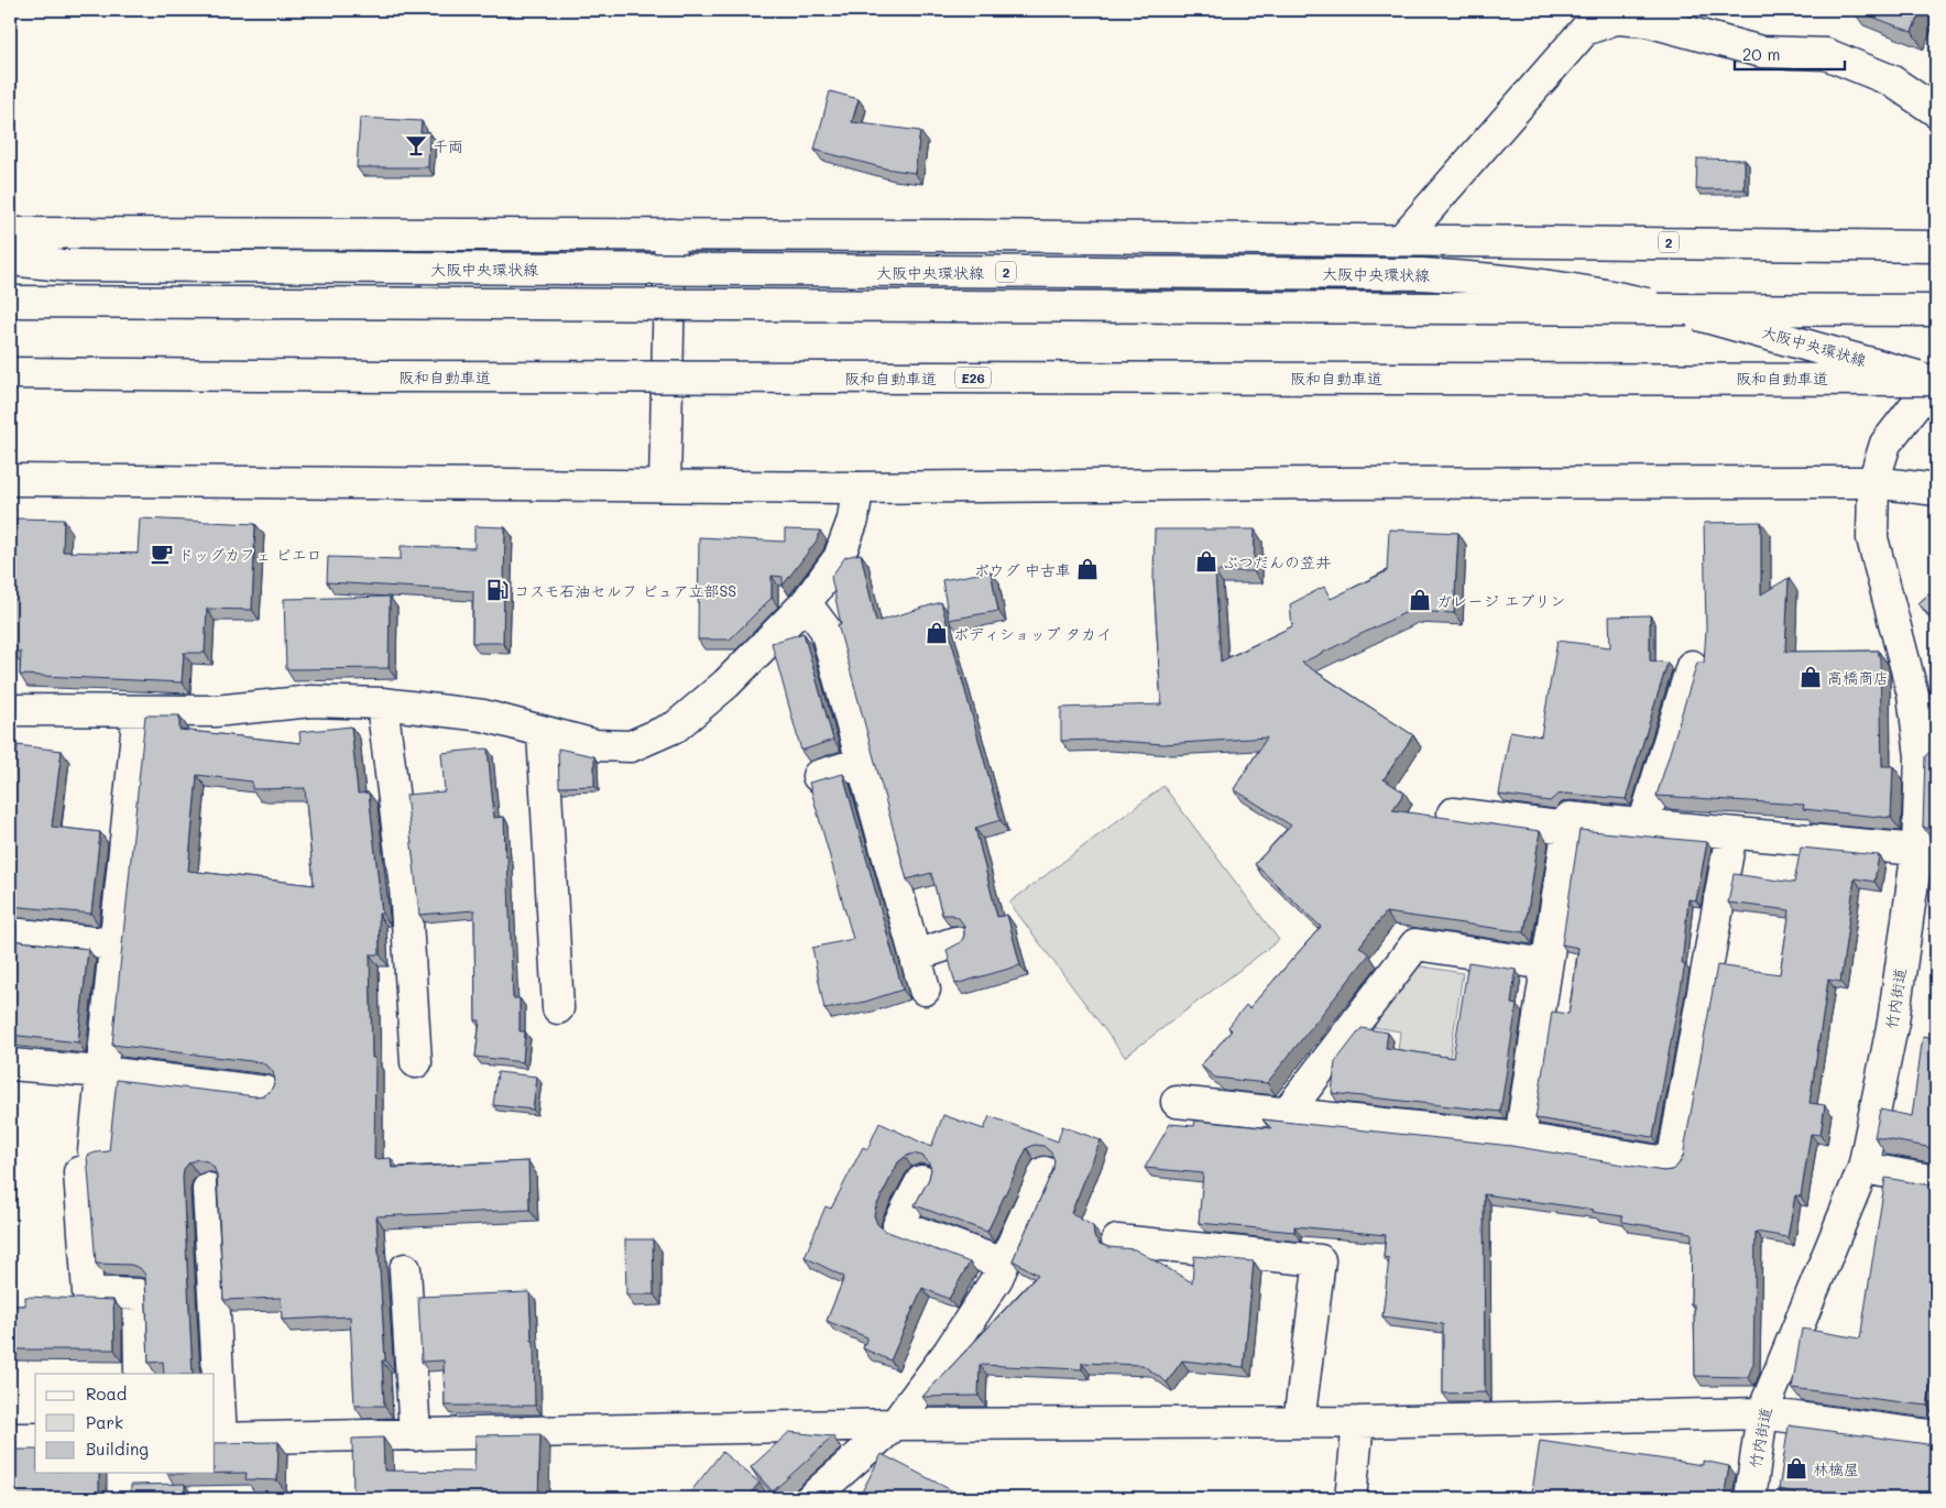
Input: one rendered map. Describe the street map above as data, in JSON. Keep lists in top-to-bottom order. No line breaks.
{"streets":{"main road":["2","大阪中央環状線","阪和自動車道","E26","竹内街道"]},"crossings":[["大阪中央環状線","阪和自動車道"],["大阪中央環状線","竹内街道"],["阪和自動車道","竹内街道"]],"places":{"bar":["千両"],"cafe":["ドッグカフェ ピエロ"],"shop":["ぶつだんの笠井","ボウグ 中古車","ガレージ エブリン","ボディショップ タカイ","高橋商店","林檎屋"],"fuel station":["コスモ石油セルフ ピュア立部SS"]},"legend":["Road","Park","Building"],"scale_bar":"20 m"}
